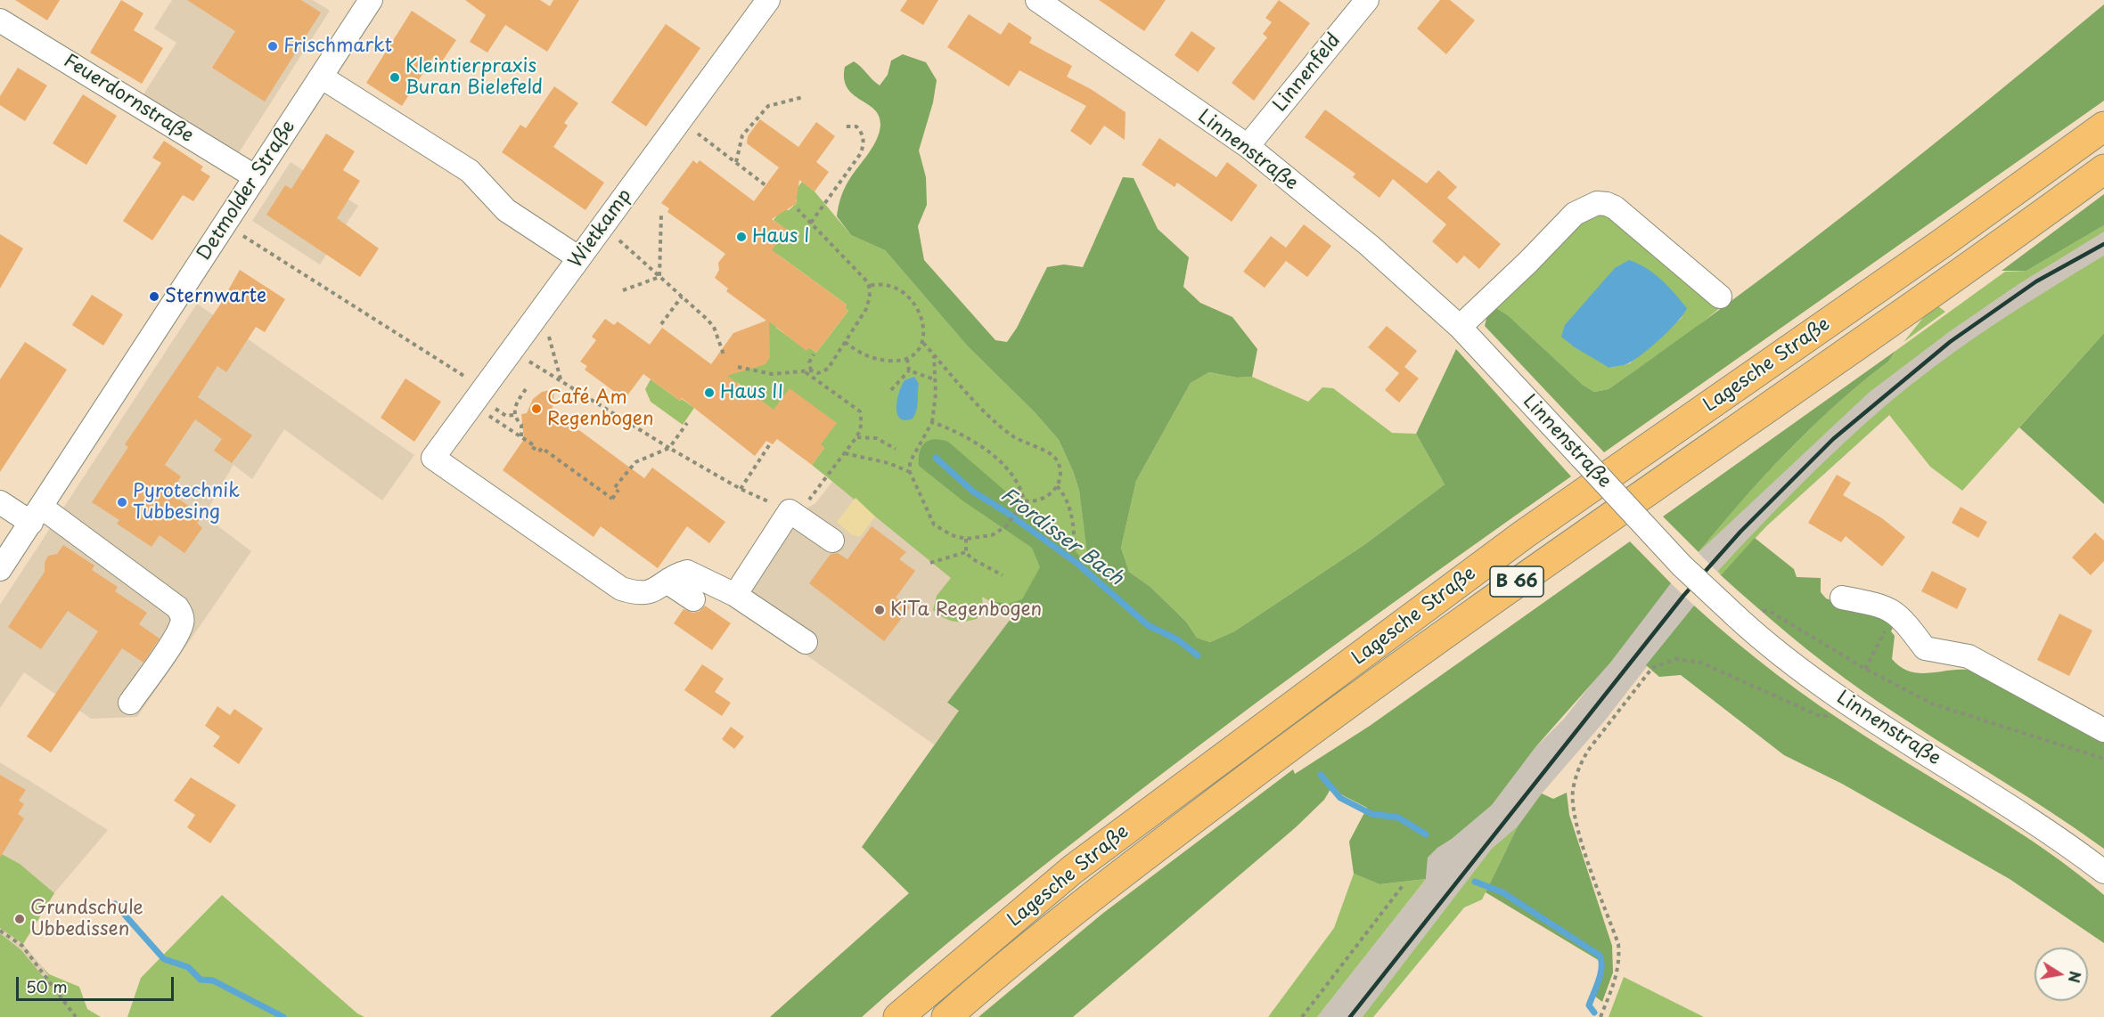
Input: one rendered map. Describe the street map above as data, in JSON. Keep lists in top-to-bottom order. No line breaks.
{"streets":{"highway":["Lagesche Straße","B 66"],"street":["Linnenfeld","Feuerdornstraße","Linnenstraße","Detmolder Straße","Wietkamp"]},"crossings":[["Linnenfeld","Linnenstraße"],["Feuerdornstraße","Detmolder Straße"]],"water":["Frordisser Bach"],"places":["Frischmarkt","Kleintierpraxis Buran Bielefeld","Haus I","Sternwarte","Haus II","Café Am Regenbogen","Pyrotechnik Tubbesing","KiTa Regenbogen","Grundschule Ubbedissen"],"scale_bar":"50 m","north":"right"}
